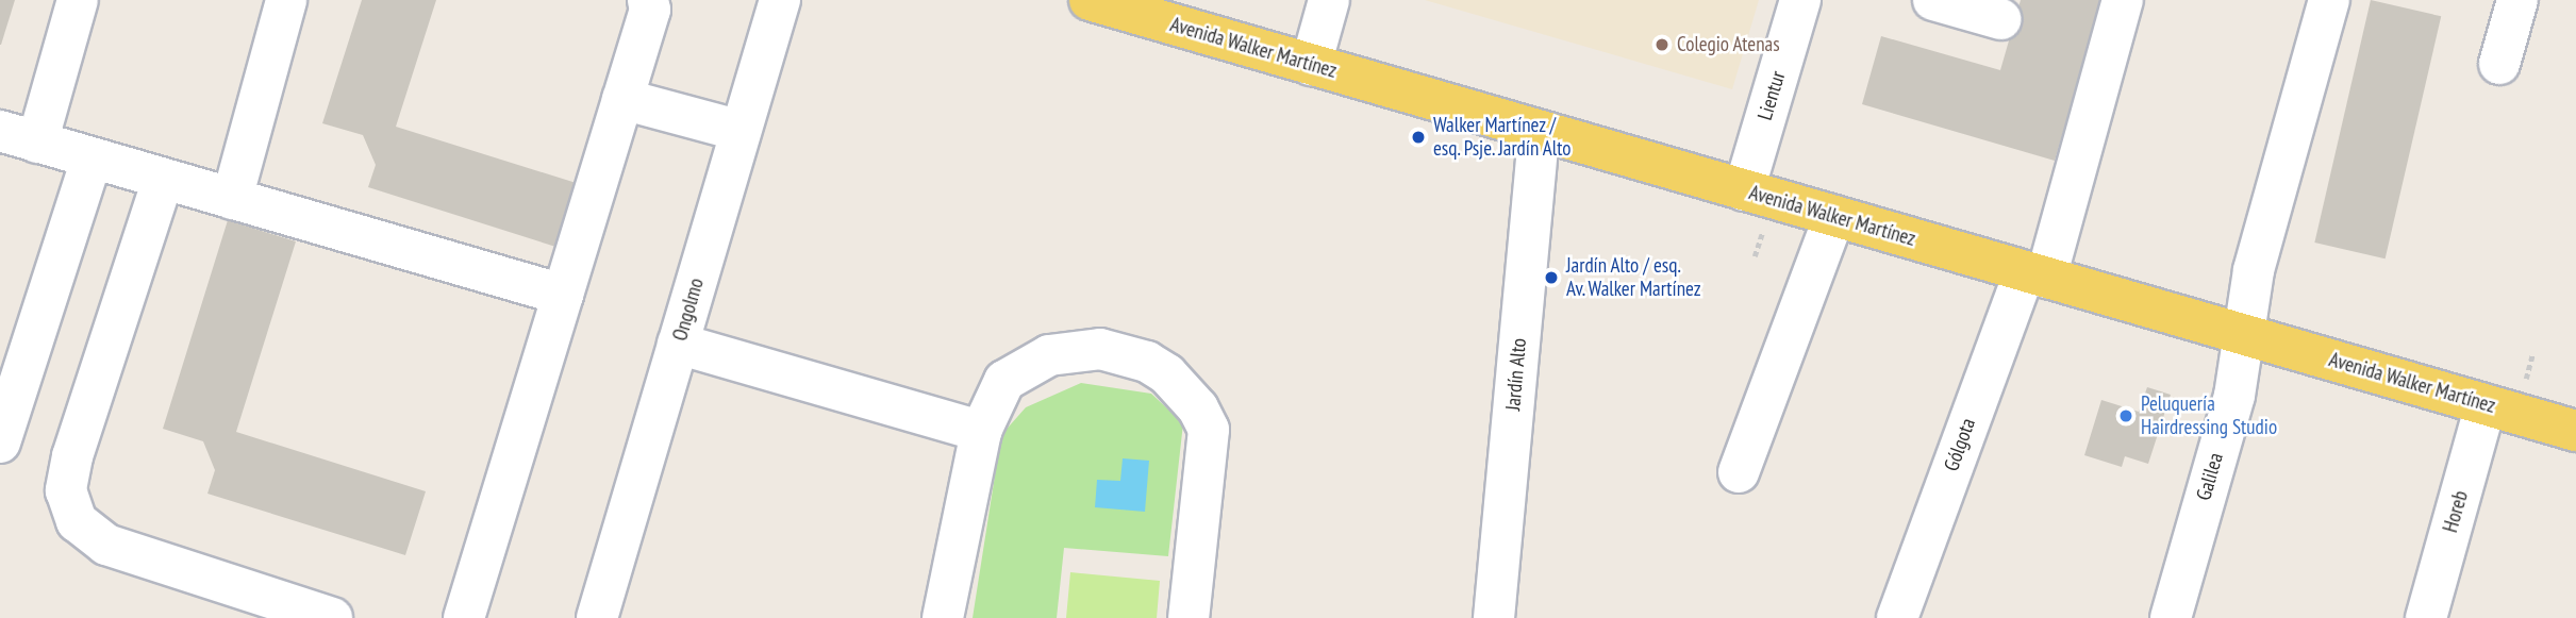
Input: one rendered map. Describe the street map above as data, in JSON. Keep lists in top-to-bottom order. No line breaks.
{"streets":{"main road":["Avenida Walker Martínez"],"street":["Lientur","Ongolmo","Jardín Alto","Gólgota","Galilea","Horeb"]},"crossings":[["Avenida Walker Martínez","Lientur"],["Avenida Walker Martínez","Jardín Alto"],["Avenida Walker Martínez","Gólgota"],["Avenida Walker Martínez","Galilea"],["Avenida Walker Martínez","Horeb"]],"places":["Colegio Atenas","Walker Martínez / esq. Psje. Jardín Alto","Jardín Alto / esq. Av. Walker Martínez","Peluquería Hairdressing Studio"]}
